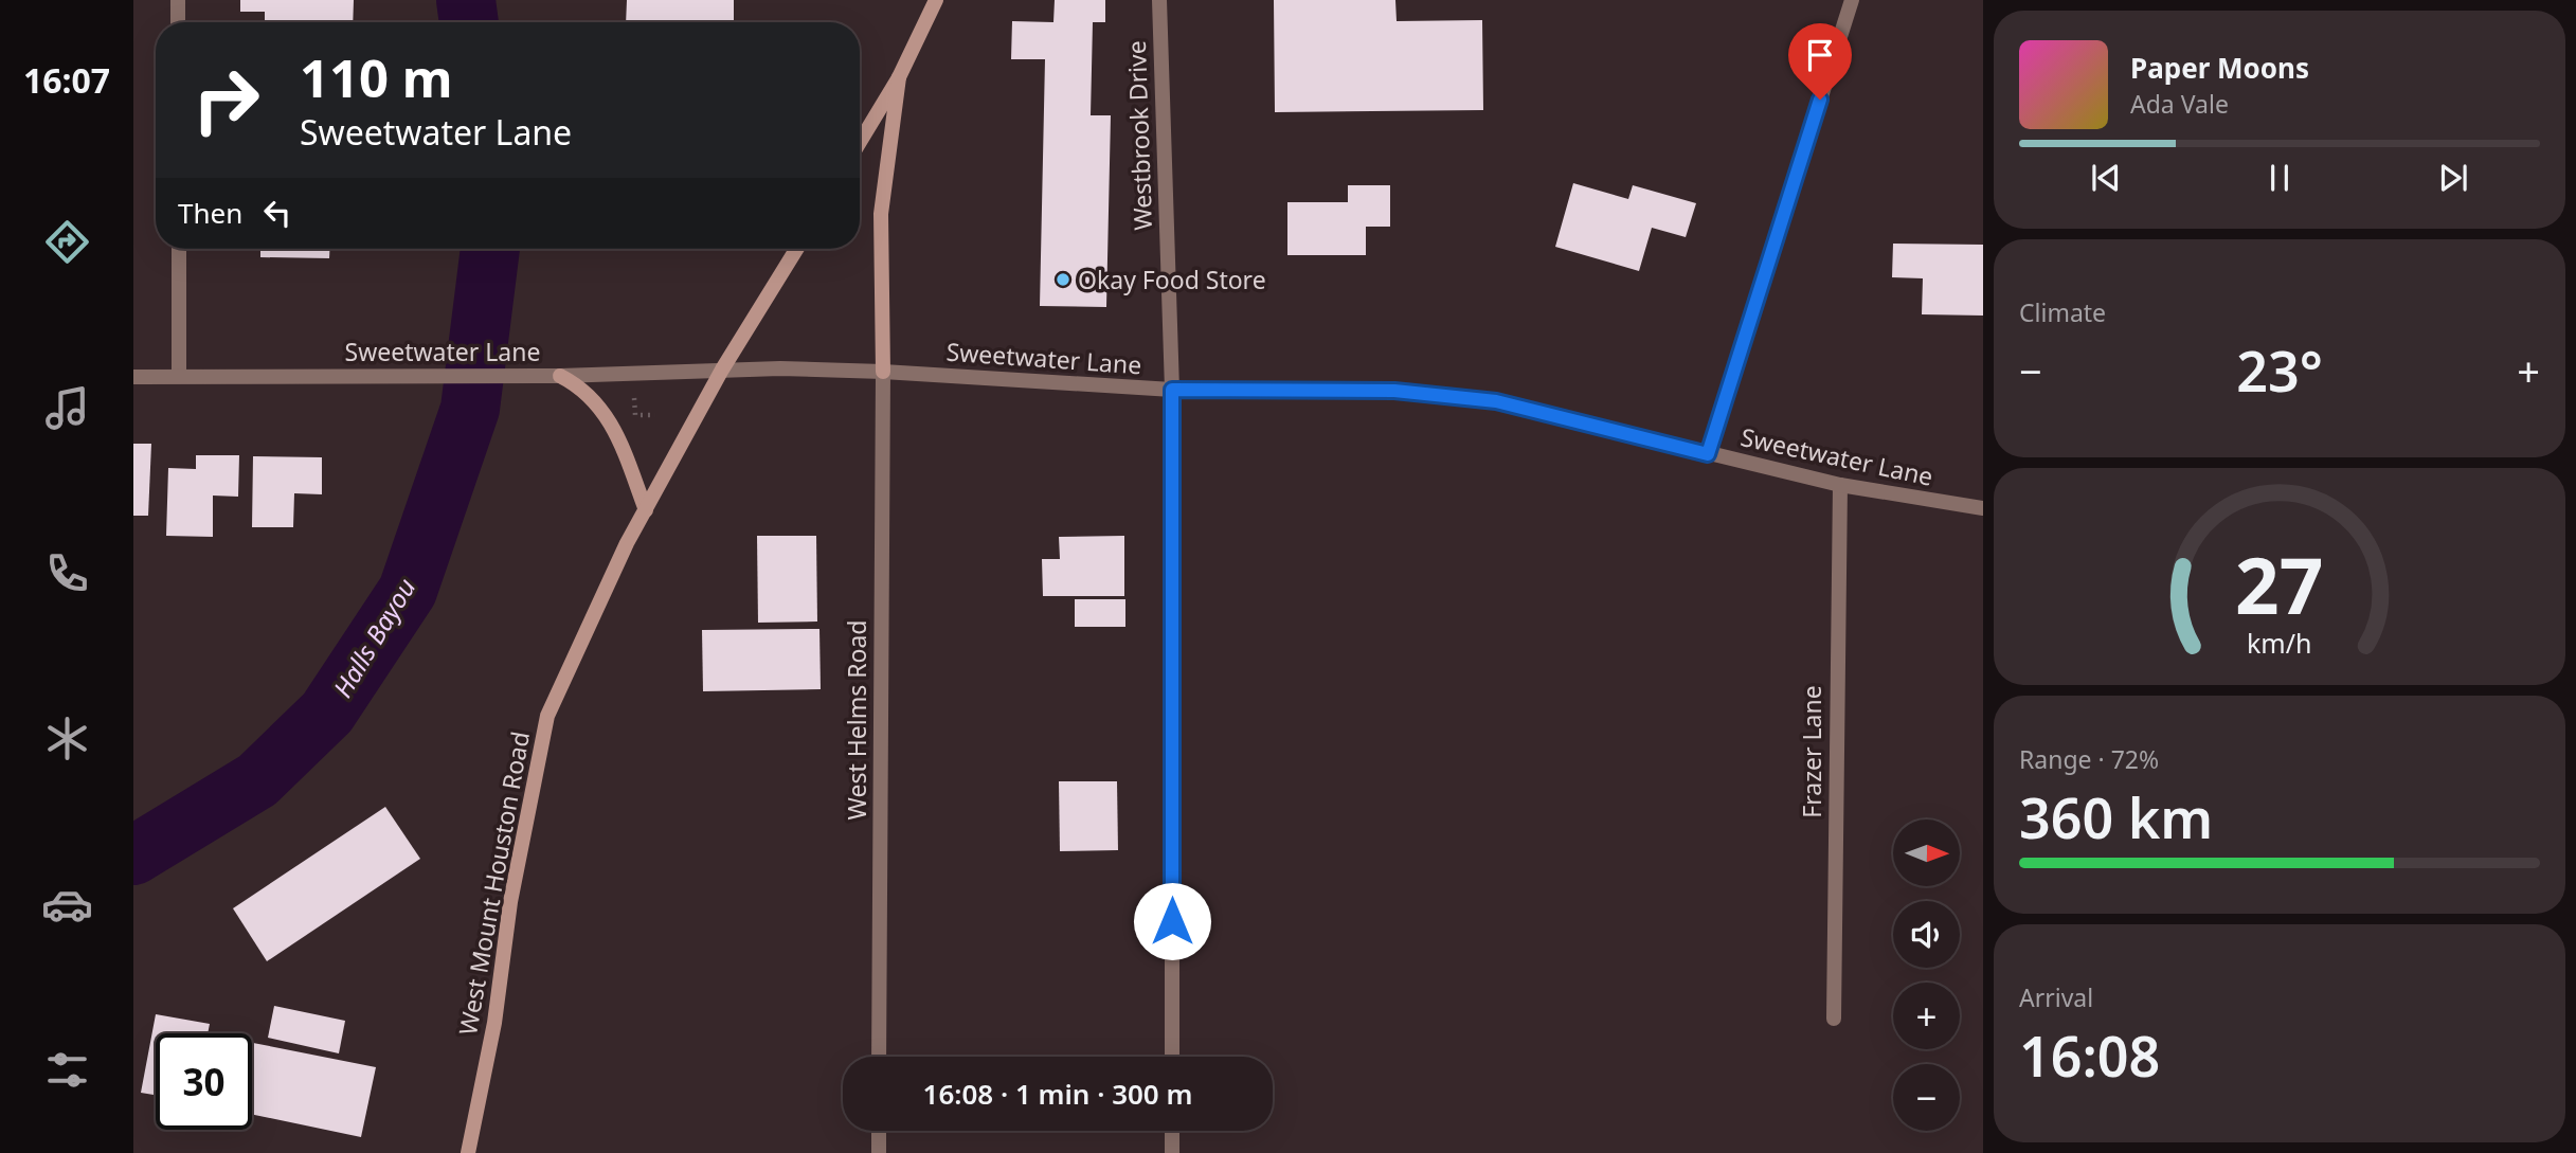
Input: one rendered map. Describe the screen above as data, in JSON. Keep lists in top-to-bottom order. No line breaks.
{"streets":{"main road":["West Mount Houston Road"],"street":["Westbrook Drive","Sweetwater Lane","West Helms Road","Frazer Lane"]},"crossings":[["Westbrook Drive","Sweetwater Lane"],["Sweetwater Lane","West Helms Road"],["Sweetwater Lane","Frazer Lane"],["Sweetwater Lane","West Mount Houston Road"]],"water":["Halls Bayou"],"places":["Okay Food Store"],"north":"right","page":{"tabs":"16:07","turn":["110 m","Sweetwater Lane"],"song":["Paper Moons","Ada Vale"],"then":"Then","tile":["Climate",["Range · 72%","360 km"],["Arrival","16:08"]],"heat":["−","23°","+"],"map_buttons":["+","−"],"limit":"30","trip":"16:08 · 1 min · 300 m","gauge":["27","km/h"]}}
